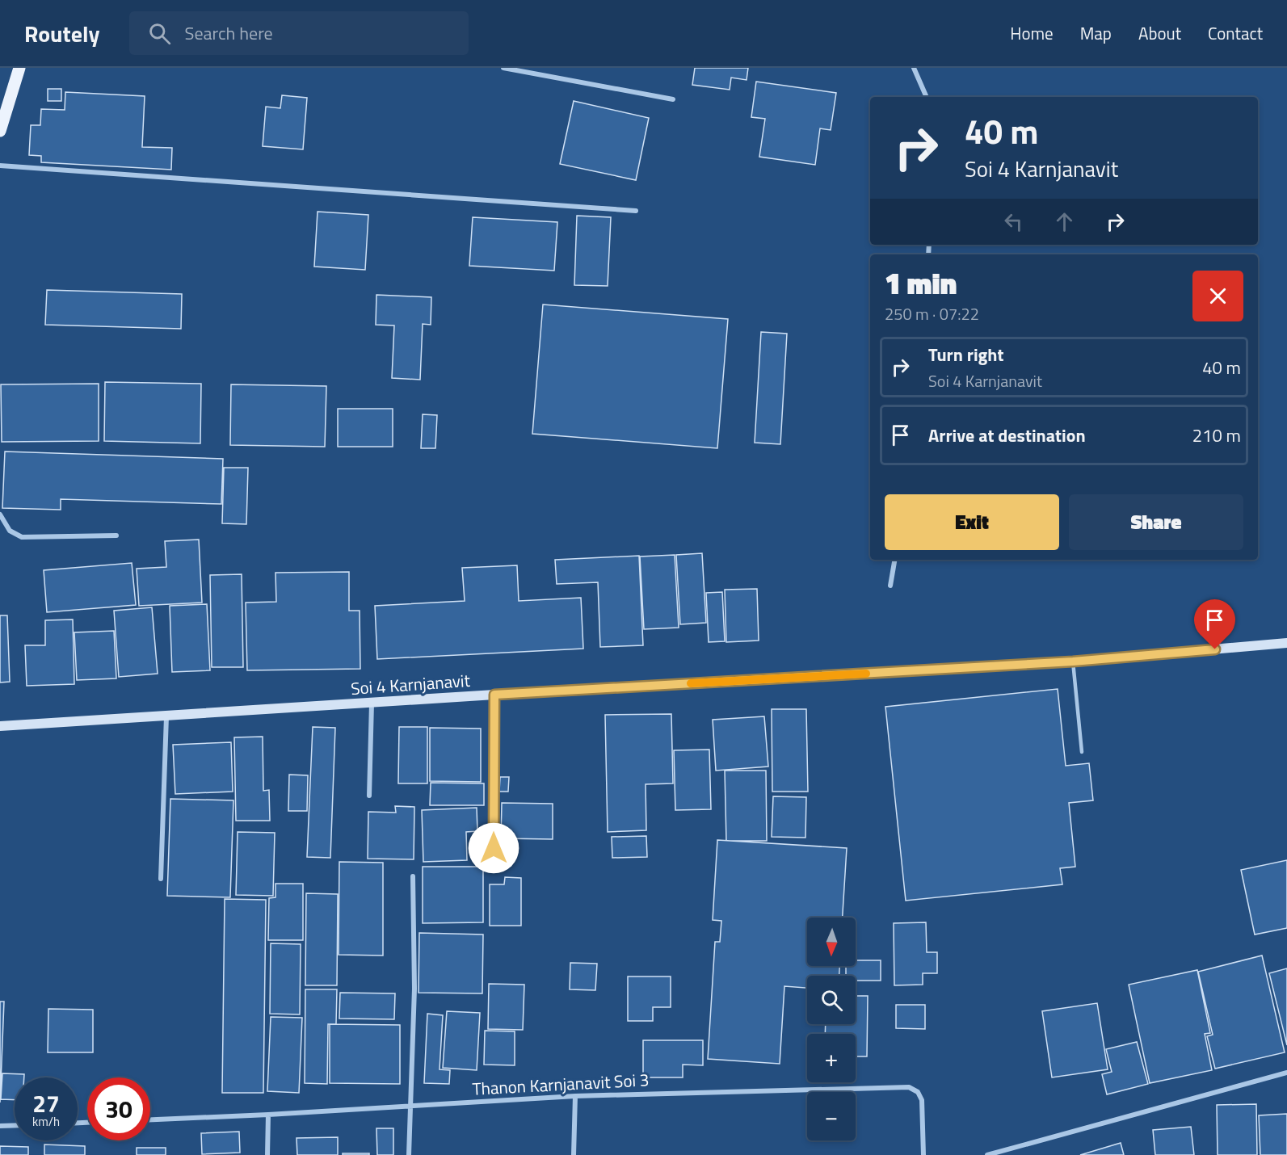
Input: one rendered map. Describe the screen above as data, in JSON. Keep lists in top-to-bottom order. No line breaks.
{"streets":{"street":["Soi 4 Karnjanavit","Thanon Karnjanavit Soi 3"]},"north":"bottom","page":{"header":"Routely","search":"Search here","nav":["Home","Map","About","Contact"],"turn":["40 m","Soi 4 Karnjanavit"],"heading":["1 min","250 m · 07:22"],"list":[{"name":"Turn right","note":"Soi 4 Karnjanavit","value":"40 m"},{"name":"Arrive at destination","value":"210 m"}],"buttons":["Exit","Share"],"map_buttons":["+","−"],"speed":"27 km/h","limit":"30"}}
